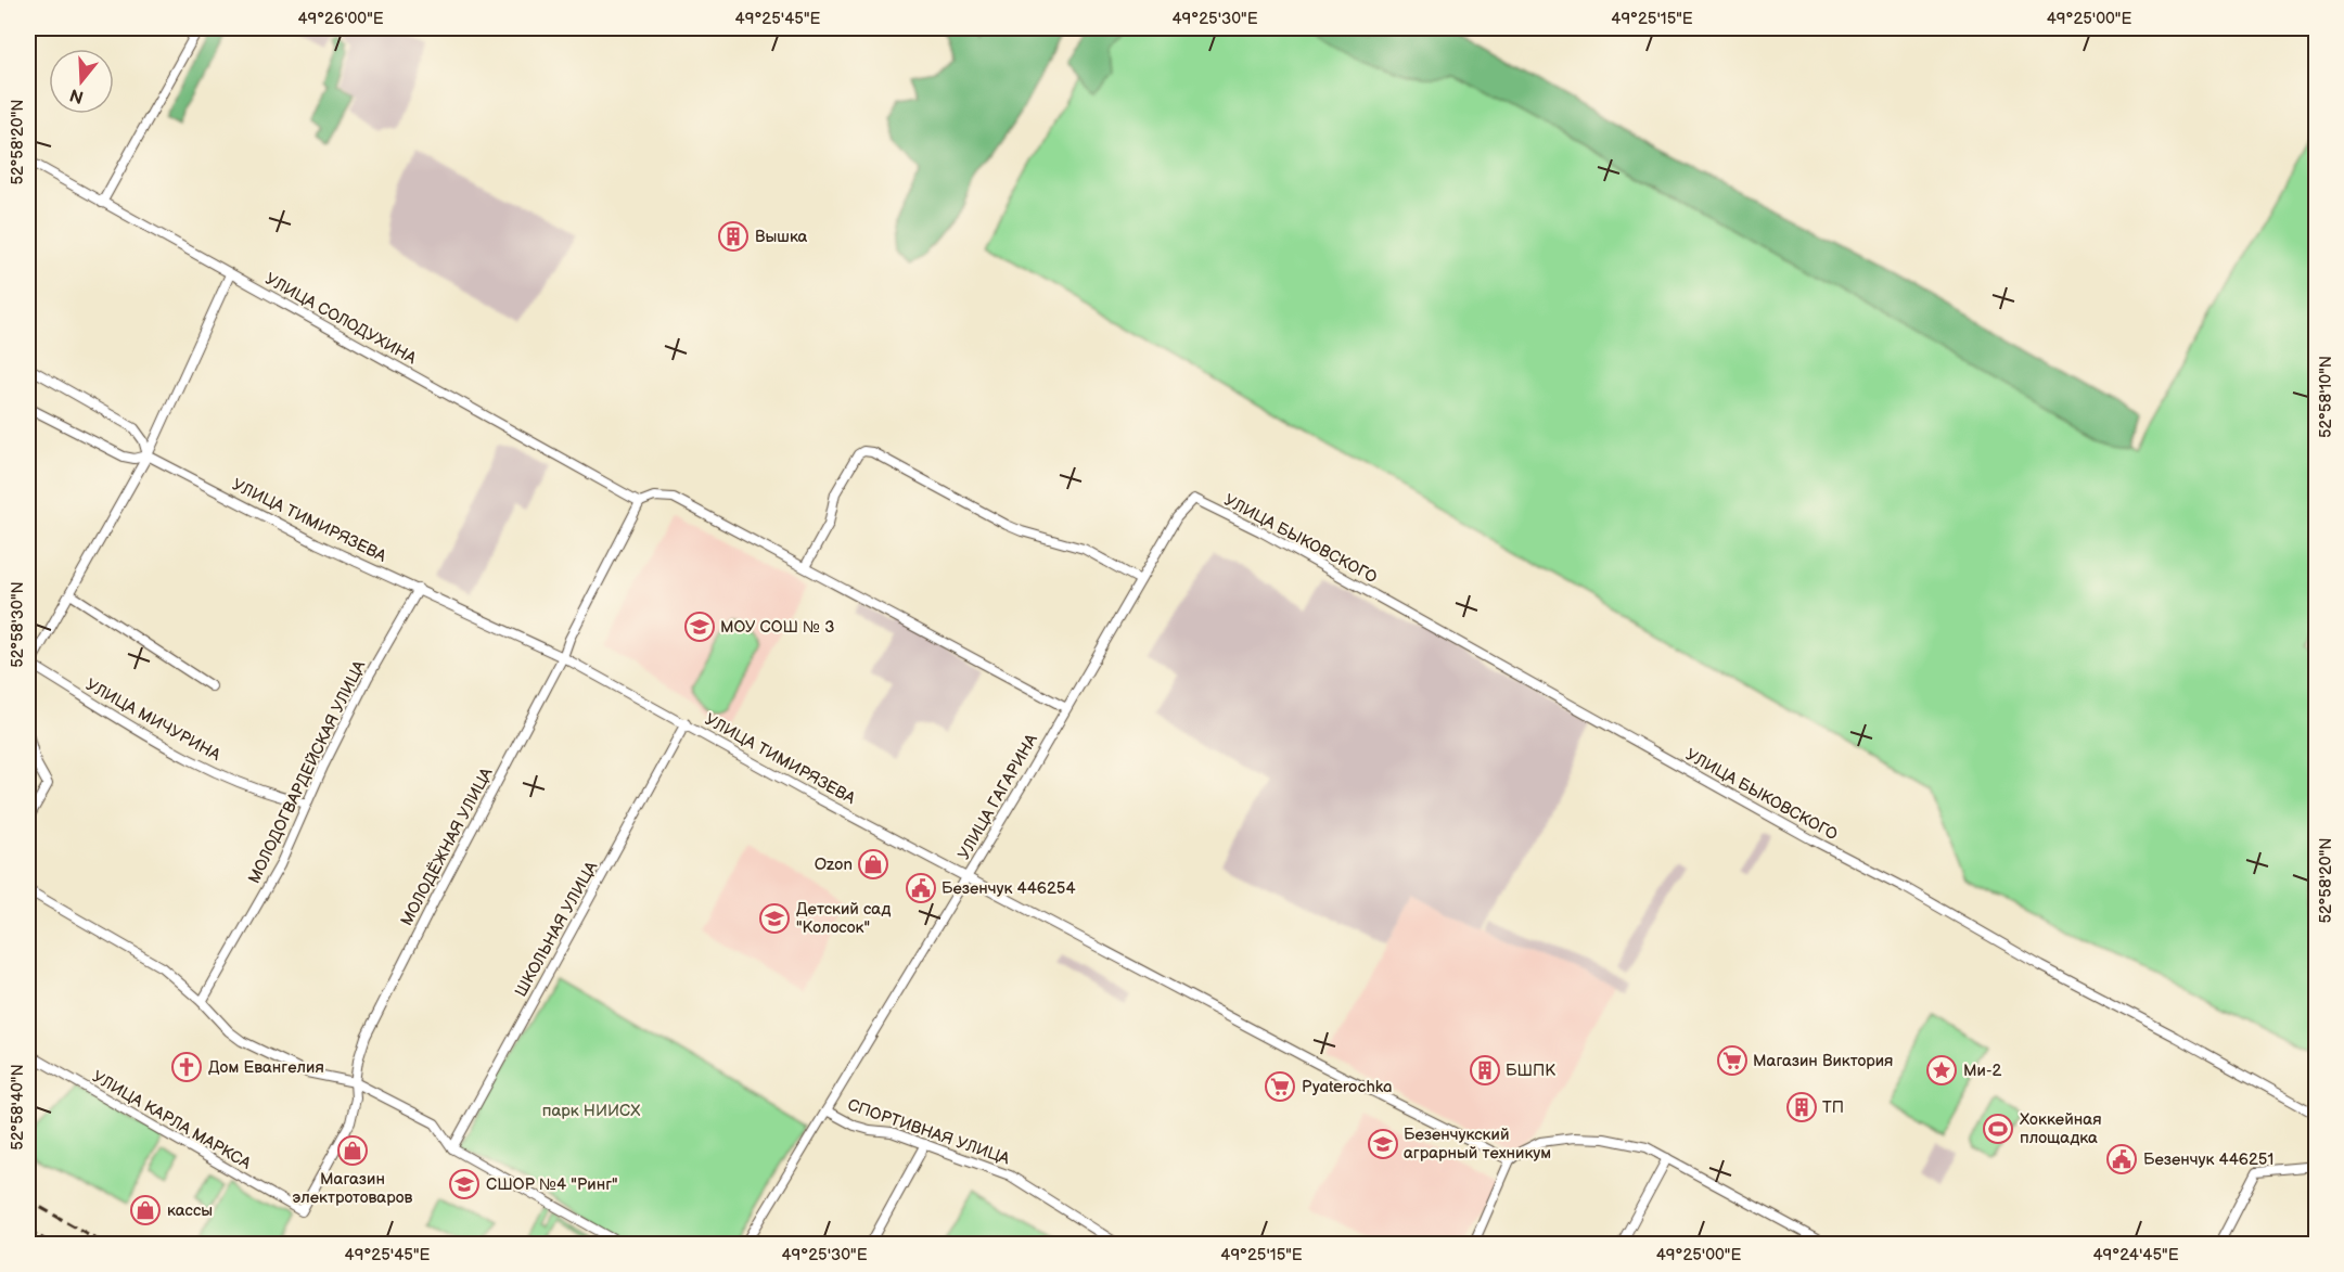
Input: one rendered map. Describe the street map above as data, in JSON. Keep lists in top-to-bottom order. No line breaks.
{"streets":{"street":["УЛИЦА СОЛОДУХИНА","УЛИЦА ТИМИРЯЗЕВА","УЛИЦА БЫКОВСКОГО","УЛИЦА МИЧУРИНА","МОЛОДОГВАРДЕЙСКАЯ УЛИЦА","УЛИЦА ГАГАРИНА","МОЛОДЁЖНАЯ УЛИЦА","ШКОЛЬНАЯ УЛИЦА","УЛИЦА КАРЛА МАРКСА","СПОРТИВНАЯ УЛИЦА"]},"crossings":[["УЛИЦА СОЛОДУХИНА","МОЛОДЁЖНАЯ УЛИЦА"],["УЛИЦА ТИМИРЯЗЕВА","МОЛОДОГВАРДЕЙСКАЯ УЛИЦА"],["УЛИЦА ТИМИРЯЗЕВА","УЛИЦА ГАГАРИНА"],["УЛИЦА ТИМИРЯЗЕВА","МОЛОДЁЖНАЯ УЛИЦА"],["УЛИЦА ТИМИРЯЗЕВА","ШКОЛЬНАЯ УЛИЦА"],["УЛИЦА БЫКОВСКОГО","УЛИЦА ГАГАРИНА"],["УЛИЦА МИЧУРИНА","МОЛОДОГВАРДЕЙСКАЯ УЛИЦА"],["УЛИЦА ГАГАРИНА","СПОРТИВНАЯ УЛИЦА"],["МОЛОДЁЖНАЯ УЛИЦА","УЛИЦА КАРЛА МАРКСА"]],"parks":["парк НИИСХ"],"places":{"building":["Вышка","БШПК","ТП"],"school or university":["МОУ СОШ № 3","Детский сад \"Колосок\"","Безенчукский аграрный техникум","СШОР №4 \"Ринг\""],"shop":["Ozon","Магазин электротоваров","кассы"],"public building":["Безенчук 446254","Безенчук 446251"],"supermarket":["Магазин Виктория","Pyaterochka"],"church":["Дом Евангелия"],"place":["Ми-2"],"sports":["Хоккейная площадка"]},"north":"bottom","coordinates":["49°26'00\"E","49°25'45\"E","49°25'30\"E","49°25'15\"E","49°25'00\"E","52°58'20\"N","52°58'10\"N","52°58'30\"N","52°58'40\"N","49°24'45\"E"]}
